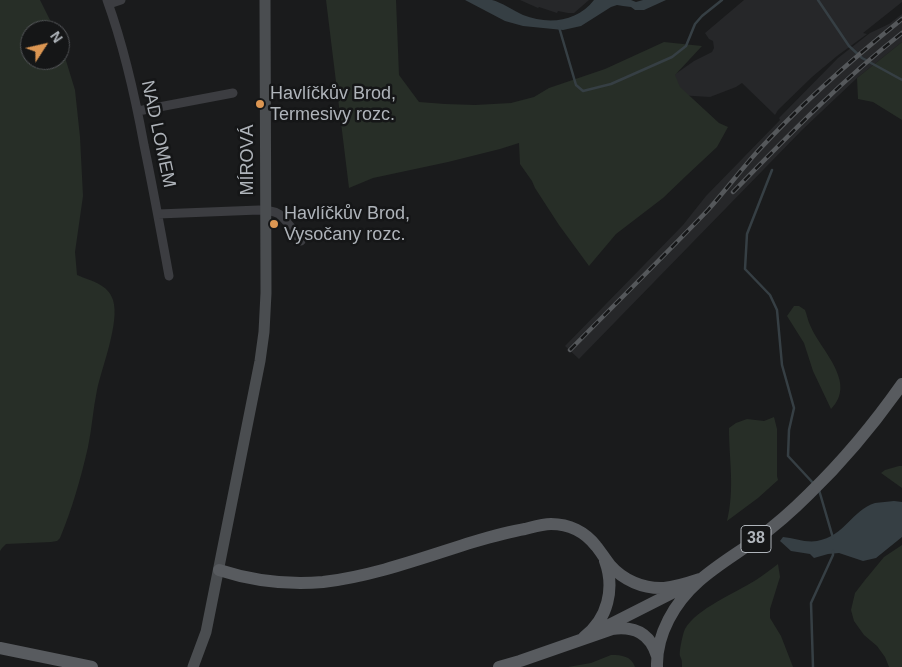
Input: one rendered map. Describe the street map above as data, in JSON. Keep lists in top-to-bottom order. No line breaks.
{"streets":{"main road":["38"],"street":["NAD LOMEM","MÍROVÁ"]},"places":["Havlíčkův Brod, Termesivy rozc.","Havlíčkův Brod, Vysočany rozc."],"north":"top right"}
